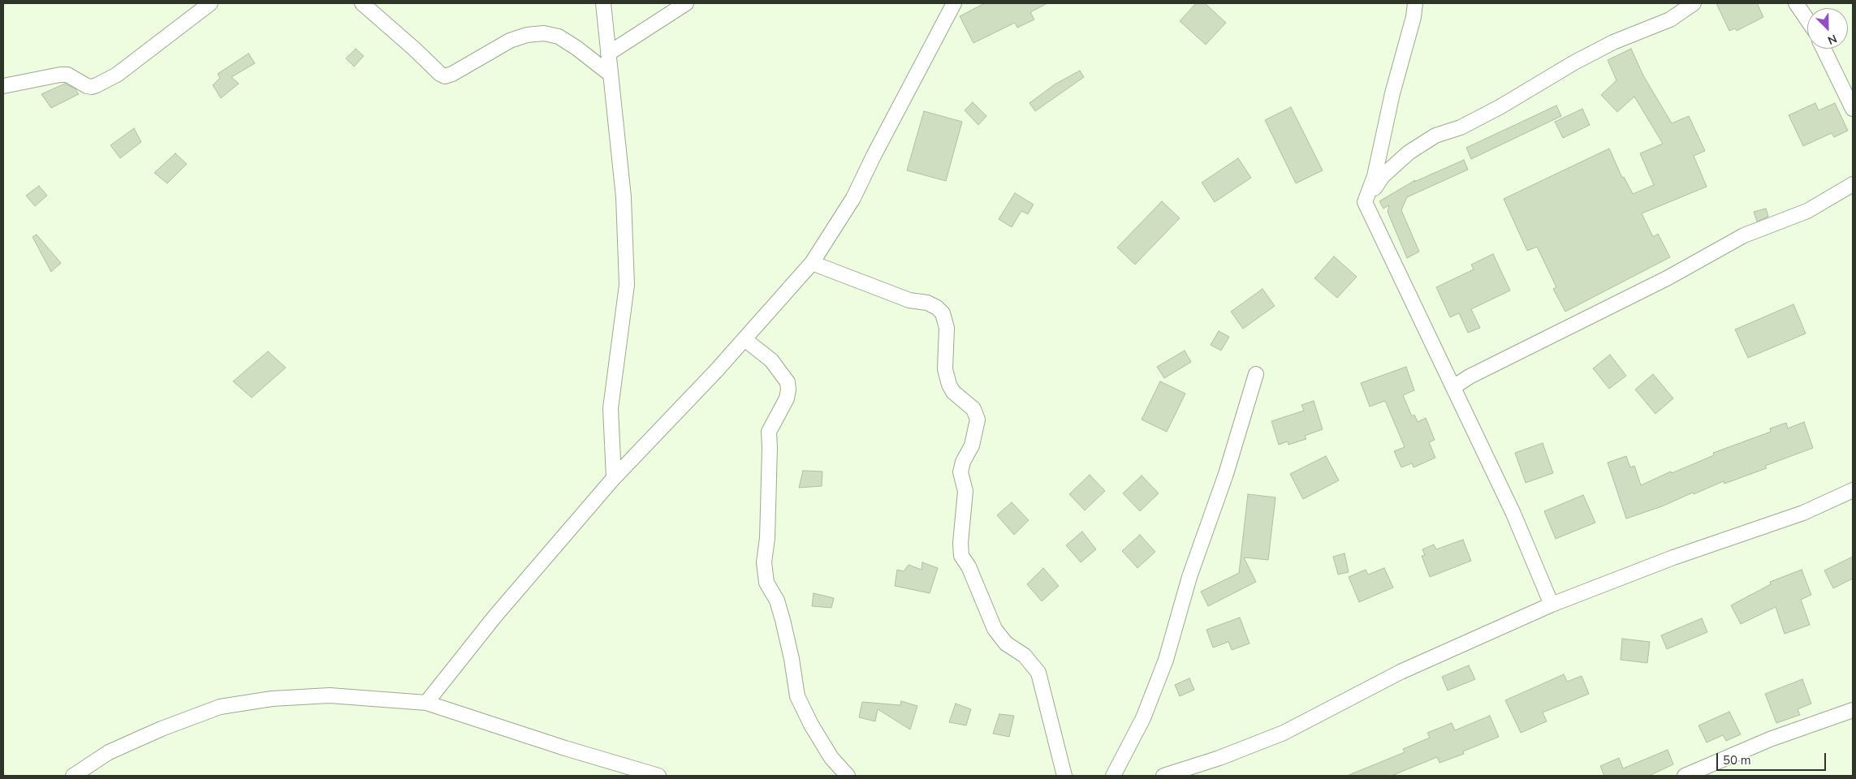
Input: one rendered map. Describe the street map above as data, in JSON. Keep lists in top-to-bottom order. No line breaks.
{"scale_bar":"50 m","north":"bottom right"}
